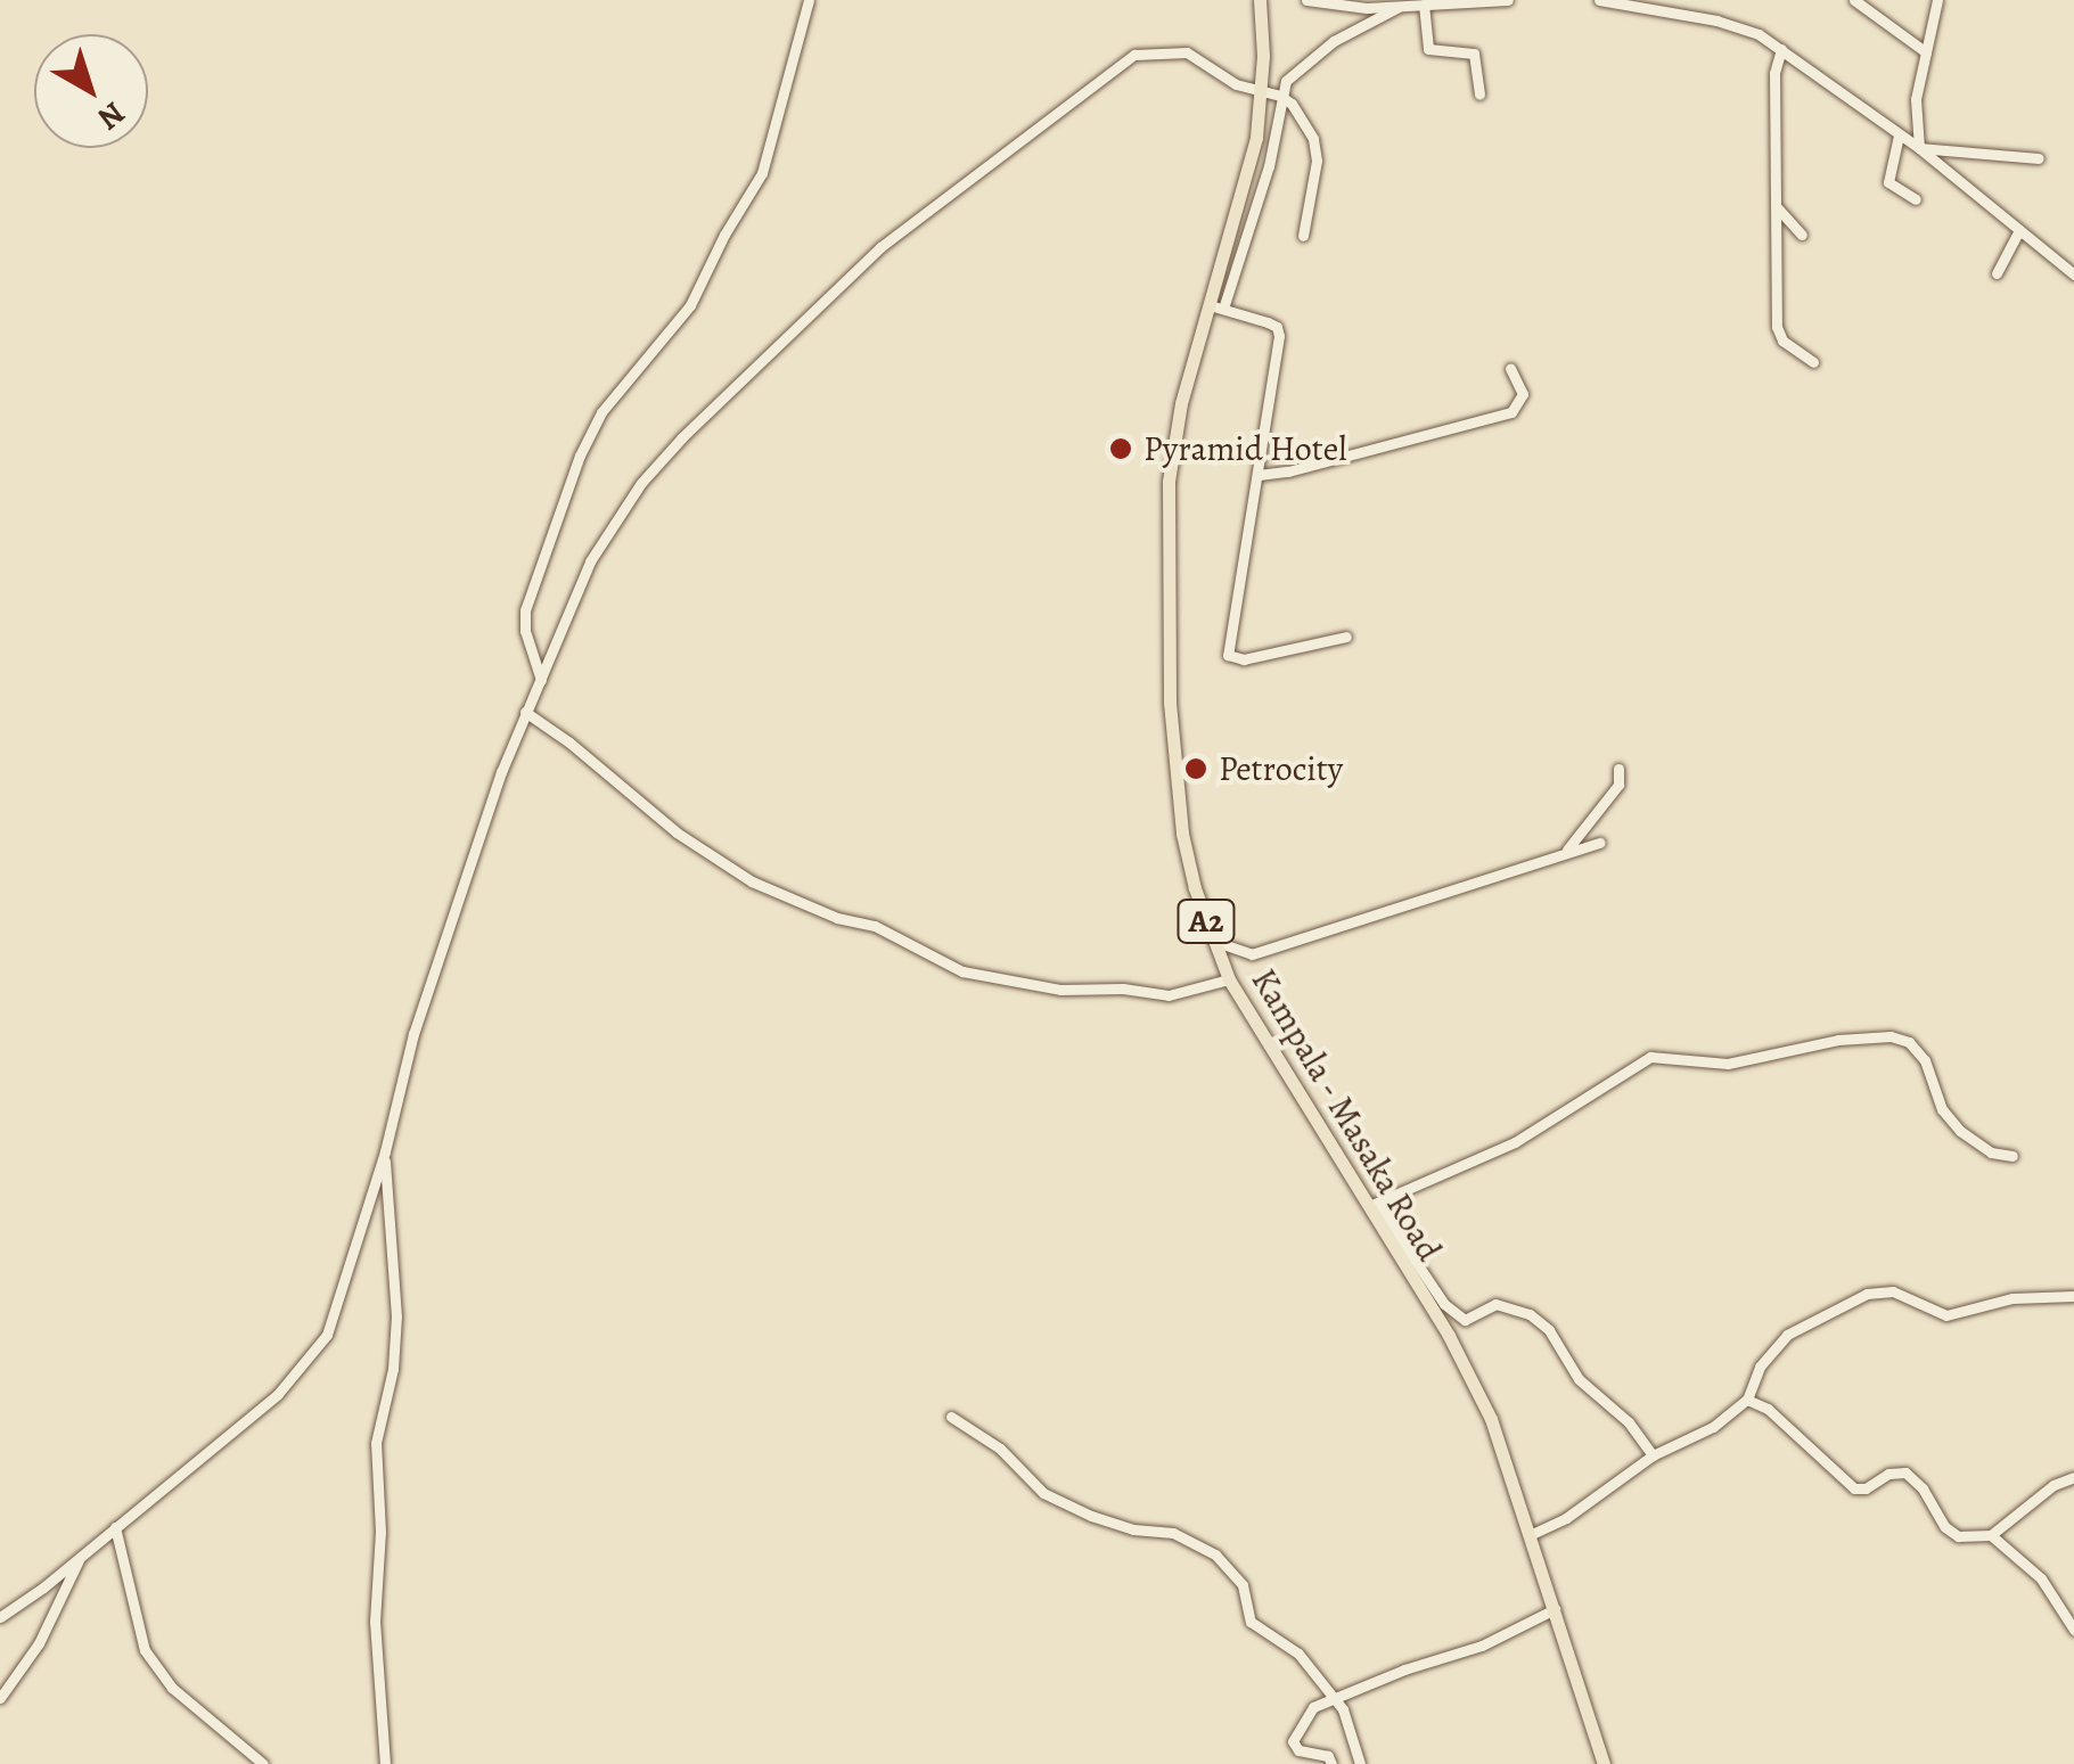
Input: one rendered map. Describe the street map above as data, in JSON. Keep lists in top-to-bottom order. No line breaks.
{"streets":{"main road":["A2","Kampala - Masaka Road"]},"places":["Pyramid Hotel","Petrocity"],"north":"bottom right"}
